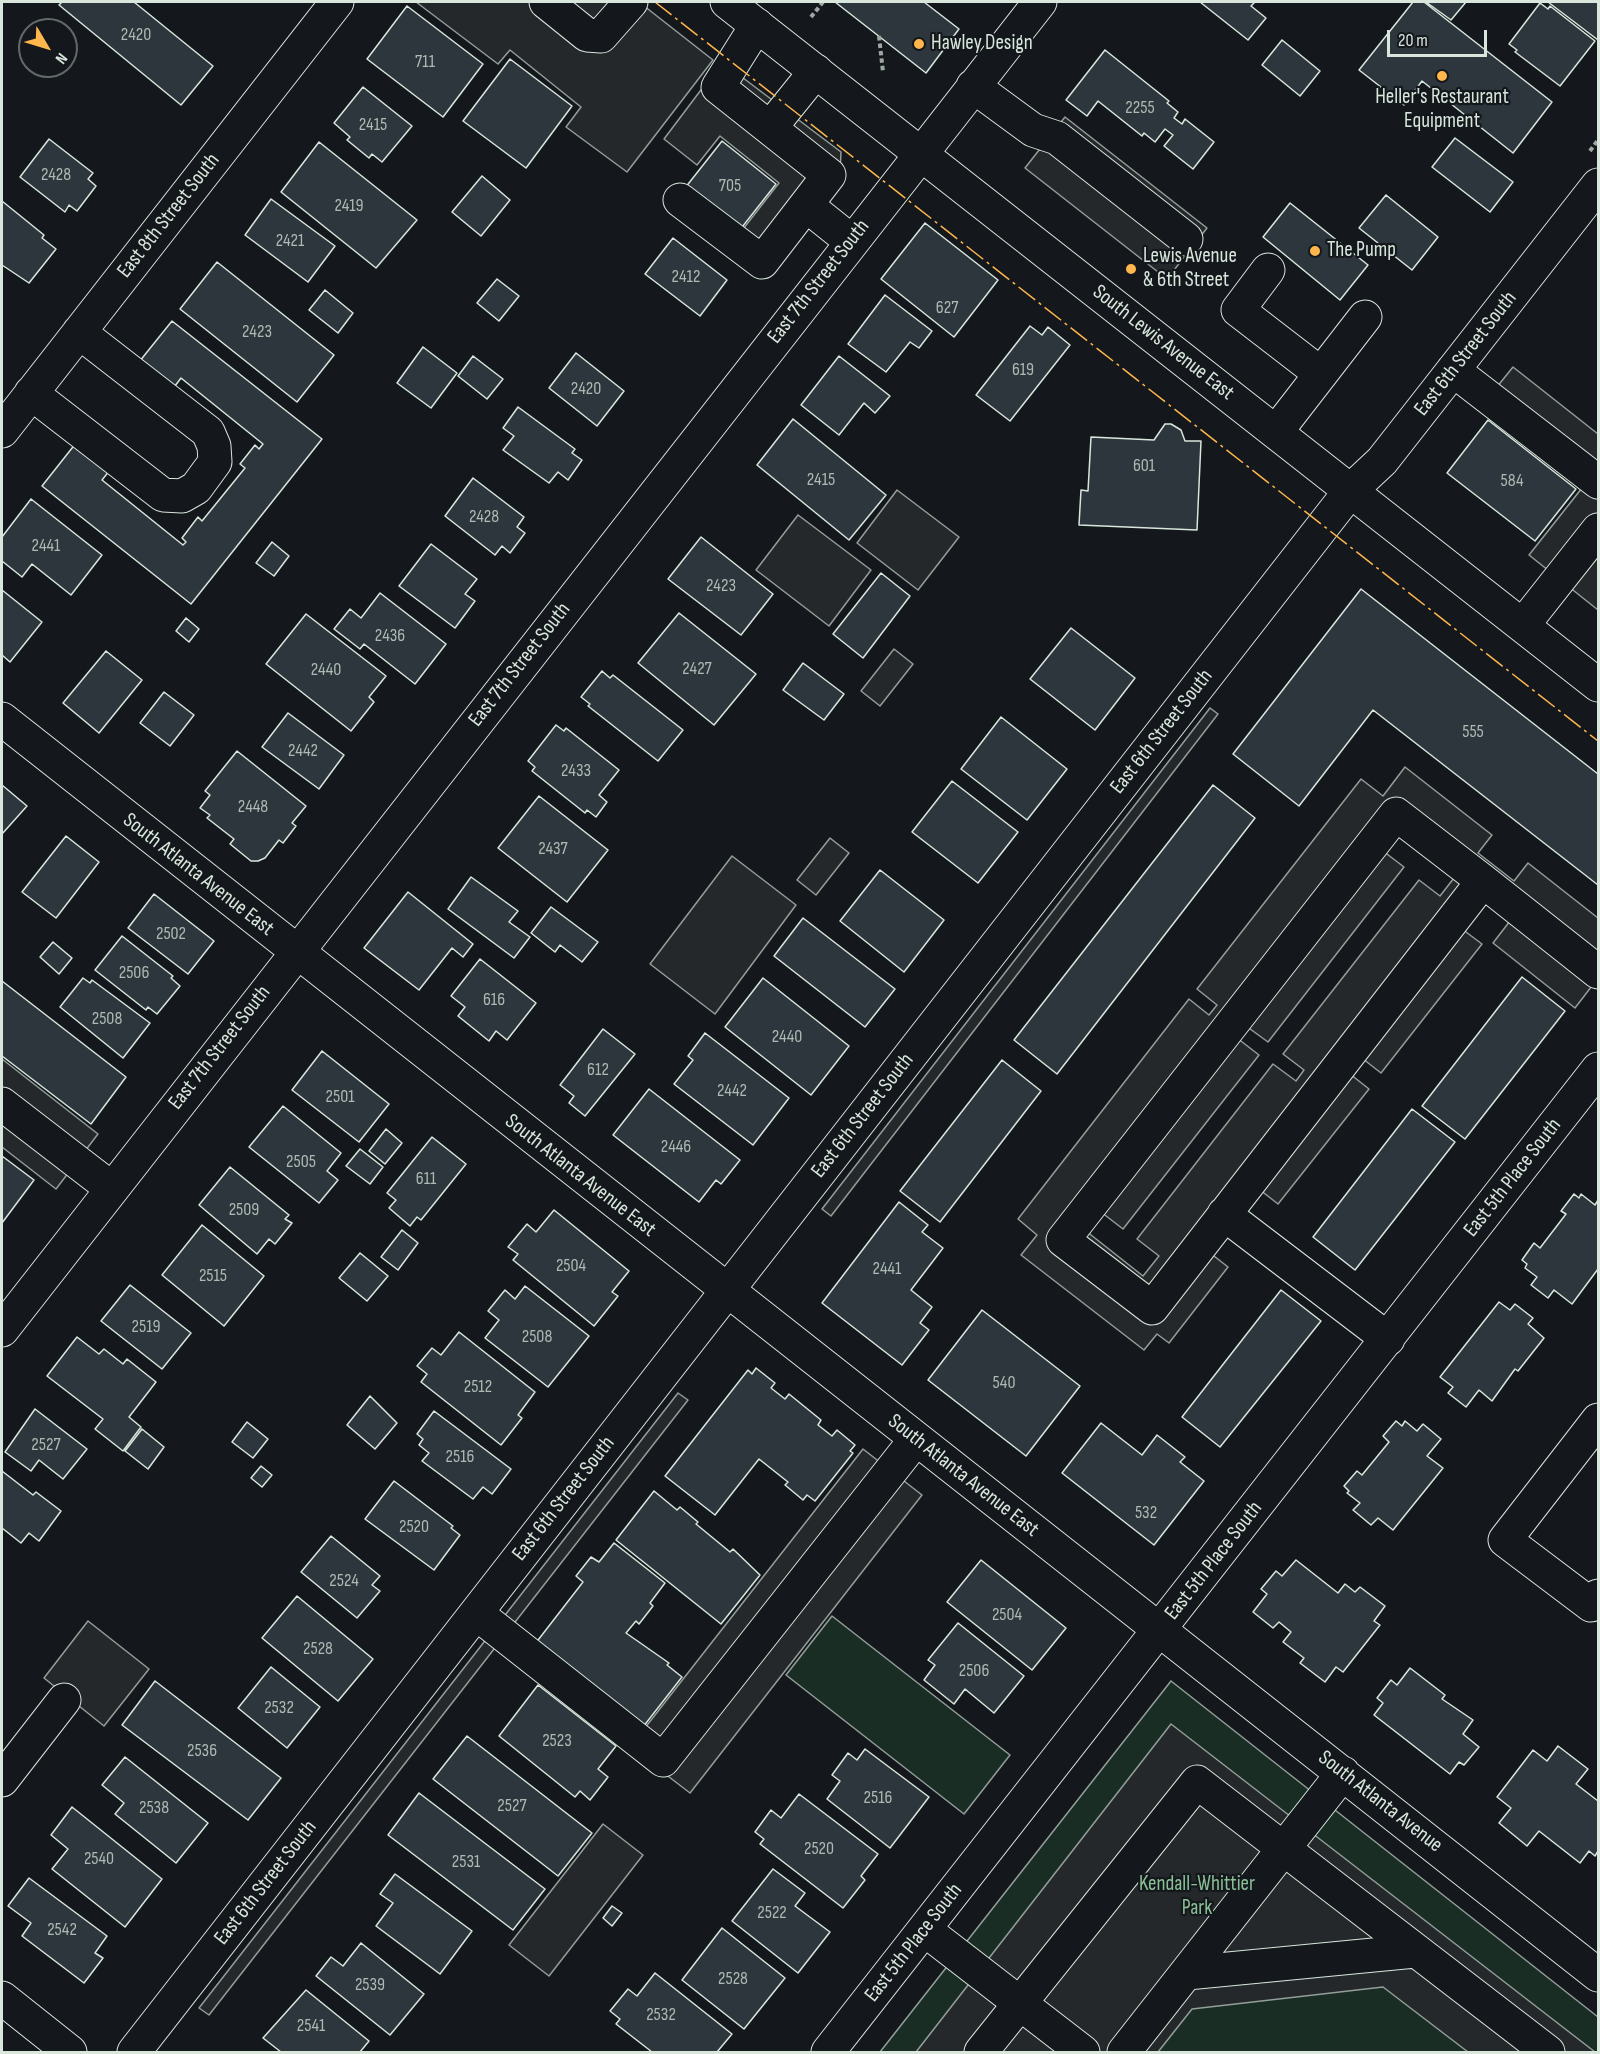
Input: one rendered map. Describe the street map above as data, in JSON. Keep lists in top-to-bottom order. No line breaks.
{"streets":{"street":["East 8th Street South","East 7th Street South","South Lewis Avenue East","East 6th Street South","South Atlanta Avenue East","East 5th Place South","South Atlanta Avenue"]},"crossings":[["East 7th Street South","South Lewis Avenue East"],["East 7th Street South","South Atlanta Avenue East"],["South Lewis Avenue East","East 6th Street South"],["East 6th Street South","South Atlanta Avenue East"],["South Atlanta Avenue East","East 5th Place South"],["South Atlanta Avenue East","South Atlanta Avenue"],["East 5th Place South","South Atlanta Avenue"]],"parks":["Kendall-Whittier Park"],"places":["Hawley Design","Heller's Restaurant Equipment","The Pump","Lewis Avenue & 6th Street"],"house_numbers":["2420","711","2255","2415","2428","705","2419","2421","2412","627","2423","619","2420","601","2415","584","2428","2441","2423","2436","2427","2440","555","2442","2433","2448","2437","2502","2506","616","2508","2440","612","2442","2501","2446","2505","611","2509","2504","2441","2515","2519","2508","540","2512","2527","2516","532","2520","2524","2504","2528","2506","2532","2523","2536","2516","2527","2538","2520","2540","2531","2522","2542","2528","2539","2532","2541"],"scale_bar":"20 m","north":"bottom right"}
